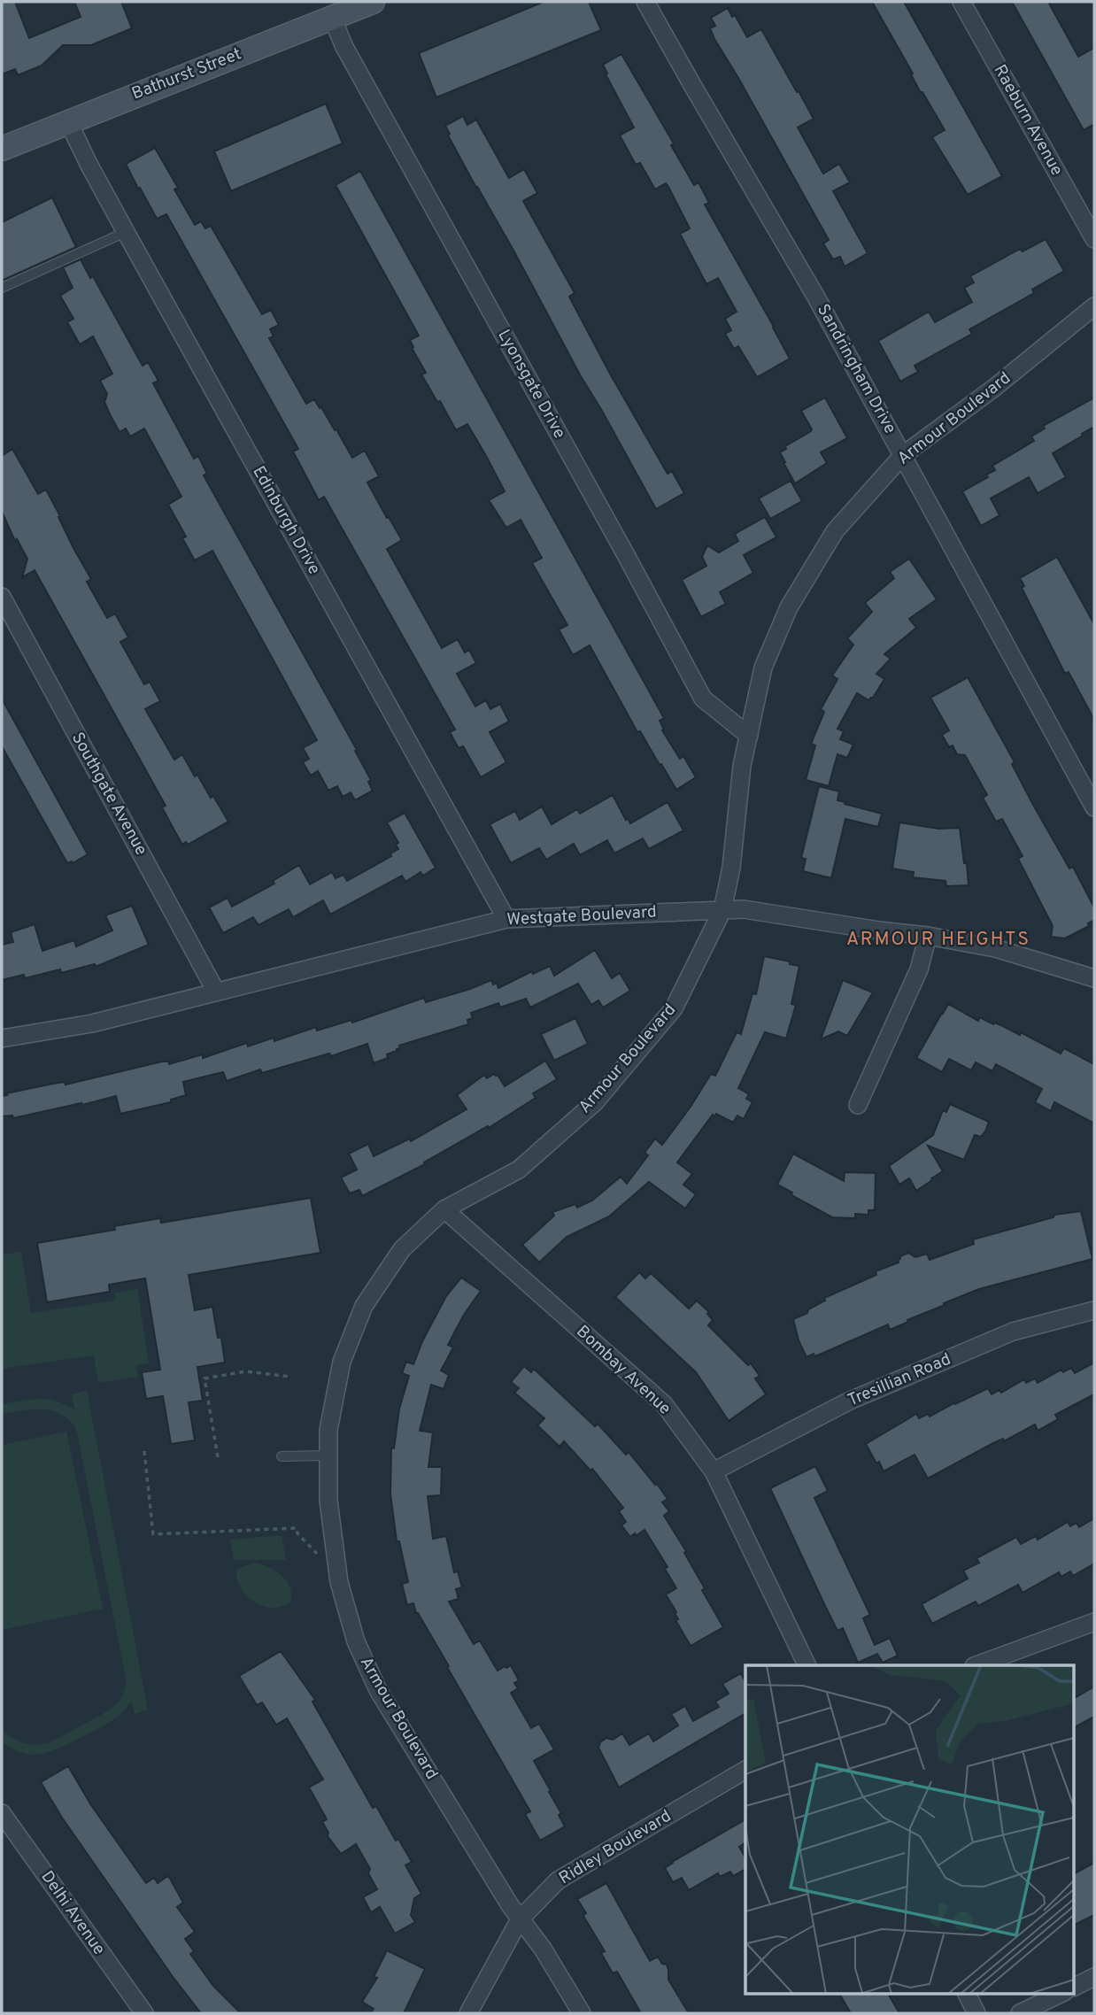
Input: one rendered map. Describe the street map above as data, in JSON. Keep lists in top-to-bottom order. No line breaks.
{"streets":{"main road":["Bathurst Street"],"street":["Raeburn Avenue","Sandringham Drive","Lyonsgate Drive","Armour Boulevard","Edinburgh Drive","Southgate Avenue","Westgate Boulevard","Bombay Avenue","Tresillian Road","Ridley Boulevard","Delhi Avenue"]},"crossings":[["Bathurst Street","Lyonsgate Drive"],["Bathurst Street","Edinburgh Drive"],["Sandringham Drive","Armour Boulevard"],["Lyonsgate Drive","Armour Boulevard"],["Armour Boulevard","Westgate Boulevard"],["Armour Boulevard","Bombay Avenue"],["Armour Boulevard","Ridley Boulevard"],["Edinburgh Drive","Westgate Boulevard"],["Southgate Avenue","Westgate Boulevard"],["Bombay Avenue","Tresillian Road"]],"districts":["ARMOUR HEIGHTS"]}
